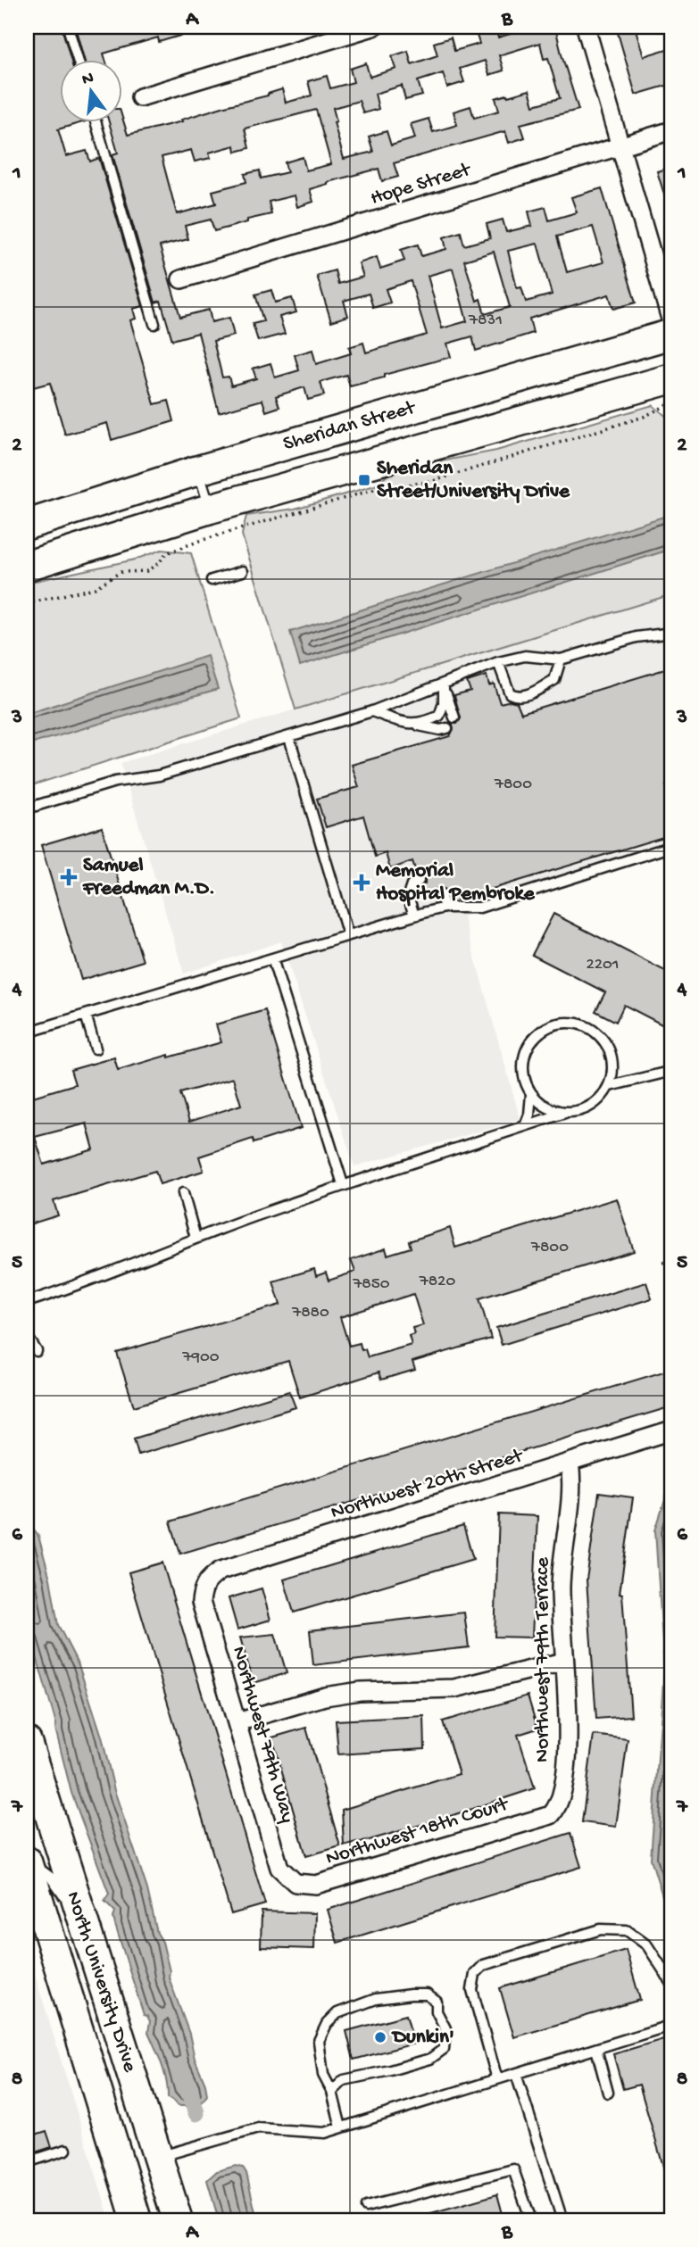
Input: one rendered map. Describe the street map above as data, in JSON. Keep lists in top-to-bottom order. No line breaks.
{"streets":{"main road":["Sheridan Street","North University Drive"],"street":["Hope Street","Northwest 20th Street","Northwest 79th Terrace","Northwest 79th Way","Northwest 18th Court"]},"crossings":[["Northwest 20th Street","Northwest 79th Terrace"],["Northwest 20th Street","Northwest 79th Way"],["Northwest 79th Terrace","Northwest 18th Court"],["Northwest 79th Way","Northwest 18th Court"]],"places":{"transit":["Sheridan Street/University Drive"],"health":["Samuel Freedman M.D.","Memorial Hospital Pembroke"],"other":["Dunkin'"]},"house_numbers":["7831","7800","2201","7800","7820","7850","7880","7900"],"north":"top","grid":{"columns":["A","B"],"rows":["1","2","3","4","5","6","7","8"]}}
